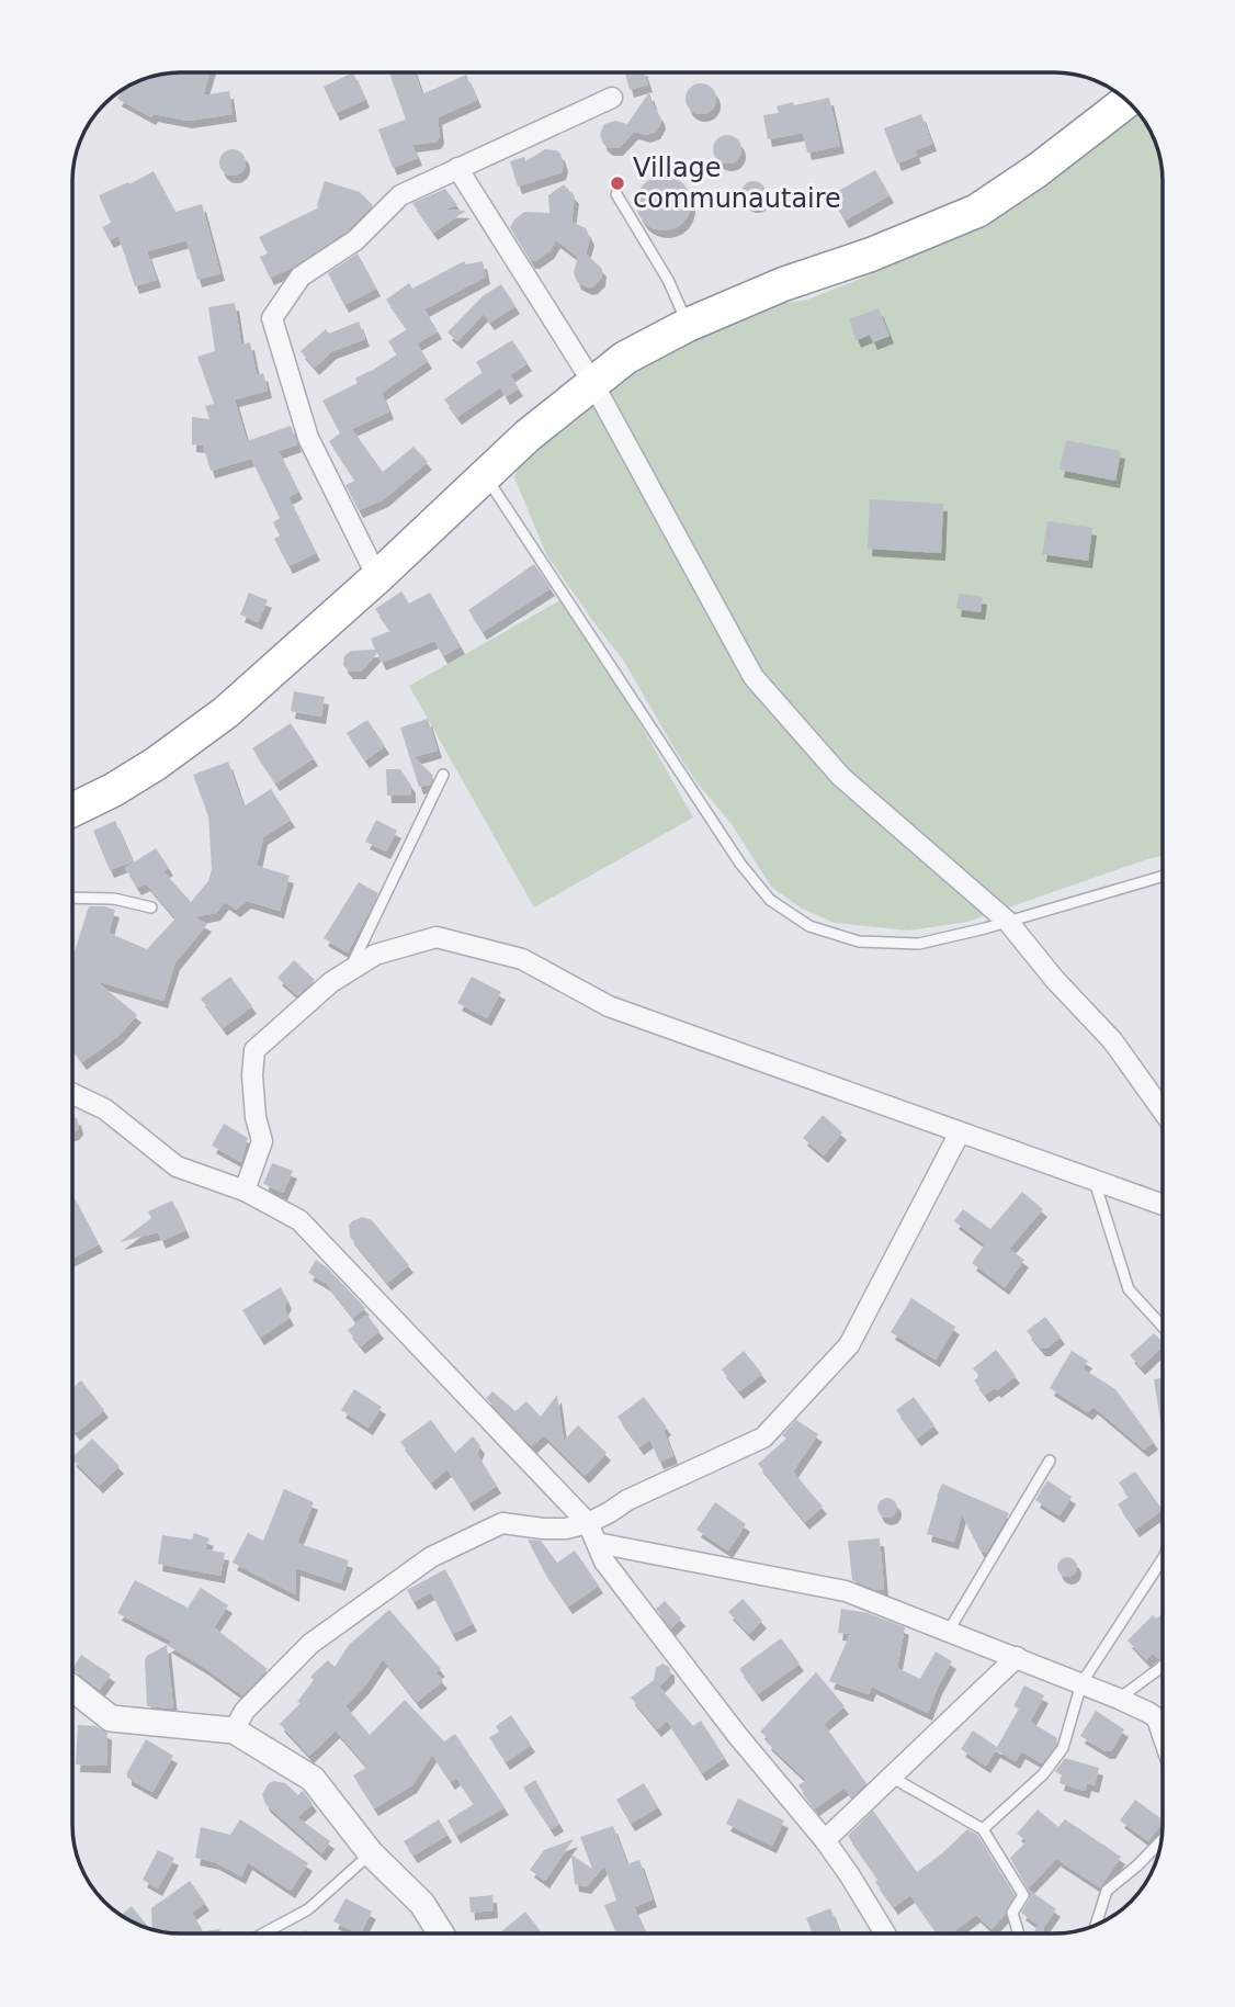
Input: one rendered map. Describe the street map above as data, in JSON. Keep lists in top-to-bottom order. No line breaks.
{"places":["Village communautaire"]}
